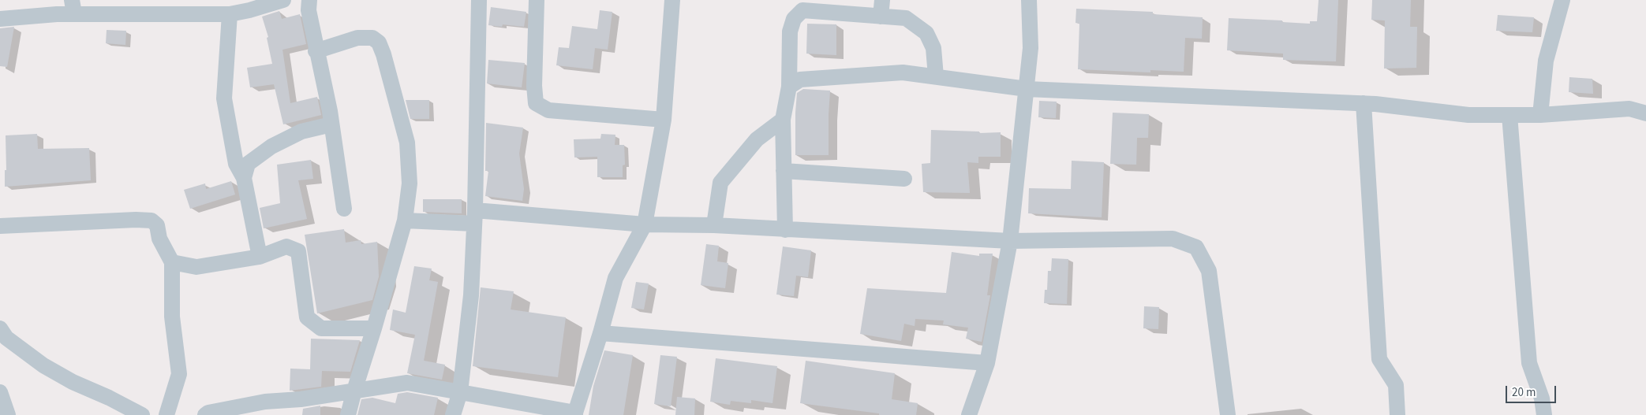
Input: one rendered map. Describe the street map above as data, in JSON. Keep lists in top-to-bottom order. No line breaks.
{"scale_bar":"20 m"}
